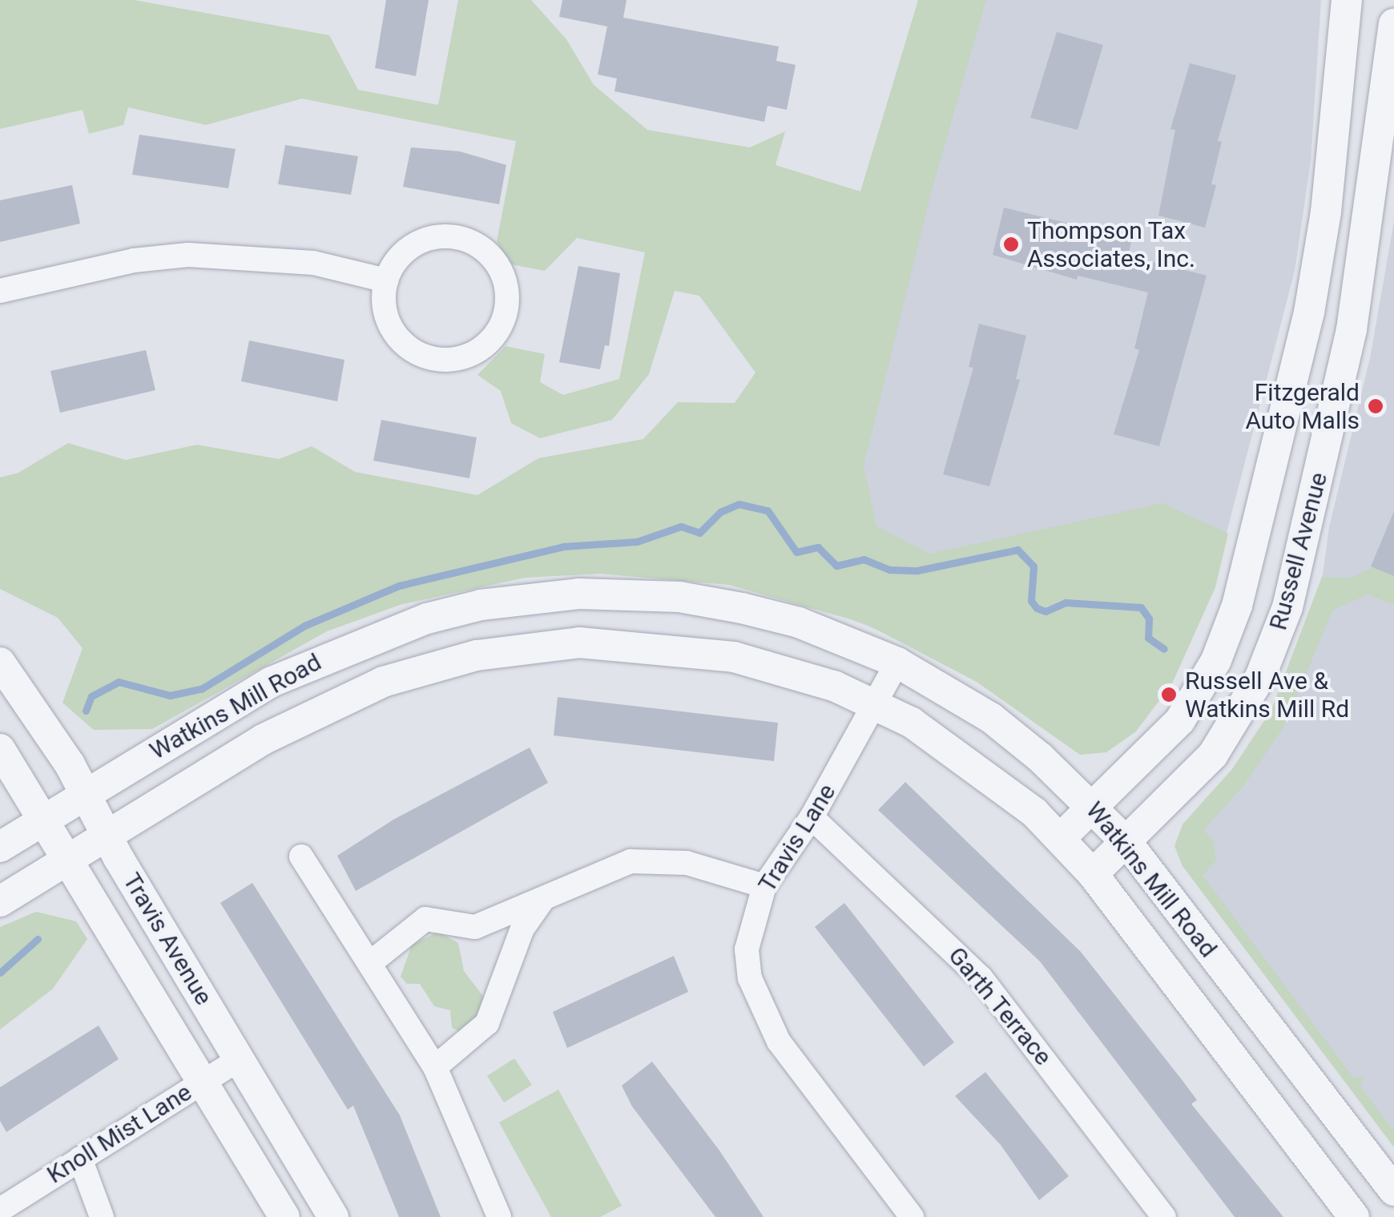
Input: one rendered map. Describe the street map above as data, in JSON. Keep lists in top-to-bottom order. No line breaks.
{"streets":{"street":["Russell Avenue","Watkins Mill Road","Travis Lane","Travis Avenue","Garth Terrace","Knoll Mist Lane"]},"crossings":[["Russell Avenue","Watkins Mill Road"],["Watkins Mill Road","Travis Lane"],["Watkins Mill Road","Travis Avenue"],["Travis Lane","Garth Terrace"],["Travis Avenue","Knoll Mist Lane"]],"places":["Thompson Tax Associates, Inc.","Fitzgerald Auto Malls","Russell Ave & Watkins Mill Rd"]}
